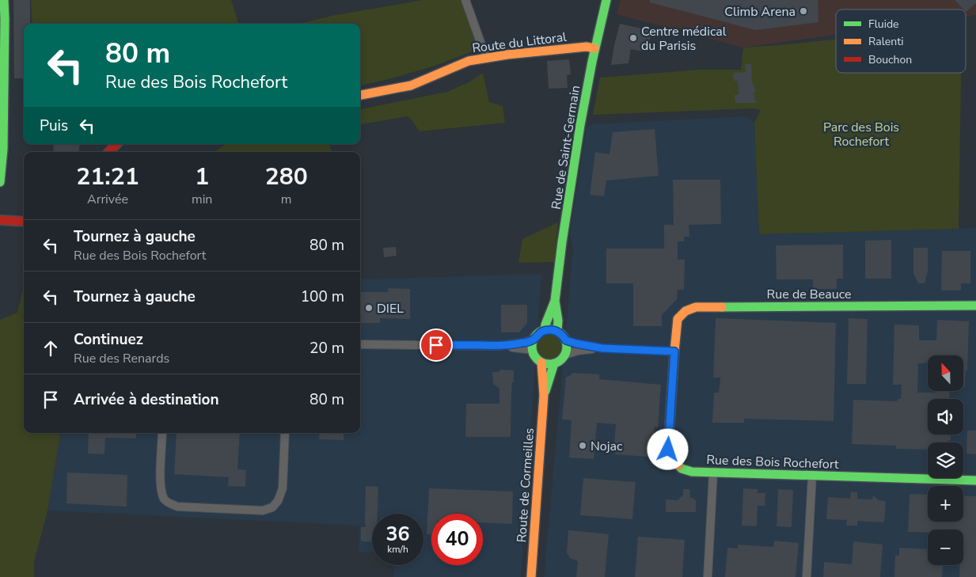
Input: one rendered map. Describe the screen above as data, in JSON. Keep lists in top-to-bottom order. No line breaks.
{"streets":{"street":["Route du Littoral","Rue de Saint-Germain","Rue de Beauce","Rue des Bois Rochefort","Route de Cormeilles"]},"crossings":[["Route du Littoral","Rue de Saint-Germain"],["Rue de Saint-Germain","Route de Cormeilles"],["Rue de Beauce","Rue des Bois Rochefort"]],"parks":["Parc des Bois Rochefort"],"places":["Climb Arena","Centre médical du Parisis","DIEL","Nojac"],"legend":["Fluide","Ralenti","Bouchon"],"north":"top","page":{"turn":["80 m","Rue des Bois Rochefort"],"then":"Puis","eta":["21:21","Arrivée","1","min","280","m"],"list":[{"name":"Tournez à gauche","note":"Rue des Bois Rochefort","value":"80 m"},{"name":"Tournez à gauche","value":"100 m"},{"name":"Continuez","note":"Rue des Renards","value":"20 m"},{"name":"Arrivée à destination","value":"80 m"}],"map_buttons":["+","−"],"speed":"36 km/h","limit":"40"}}
